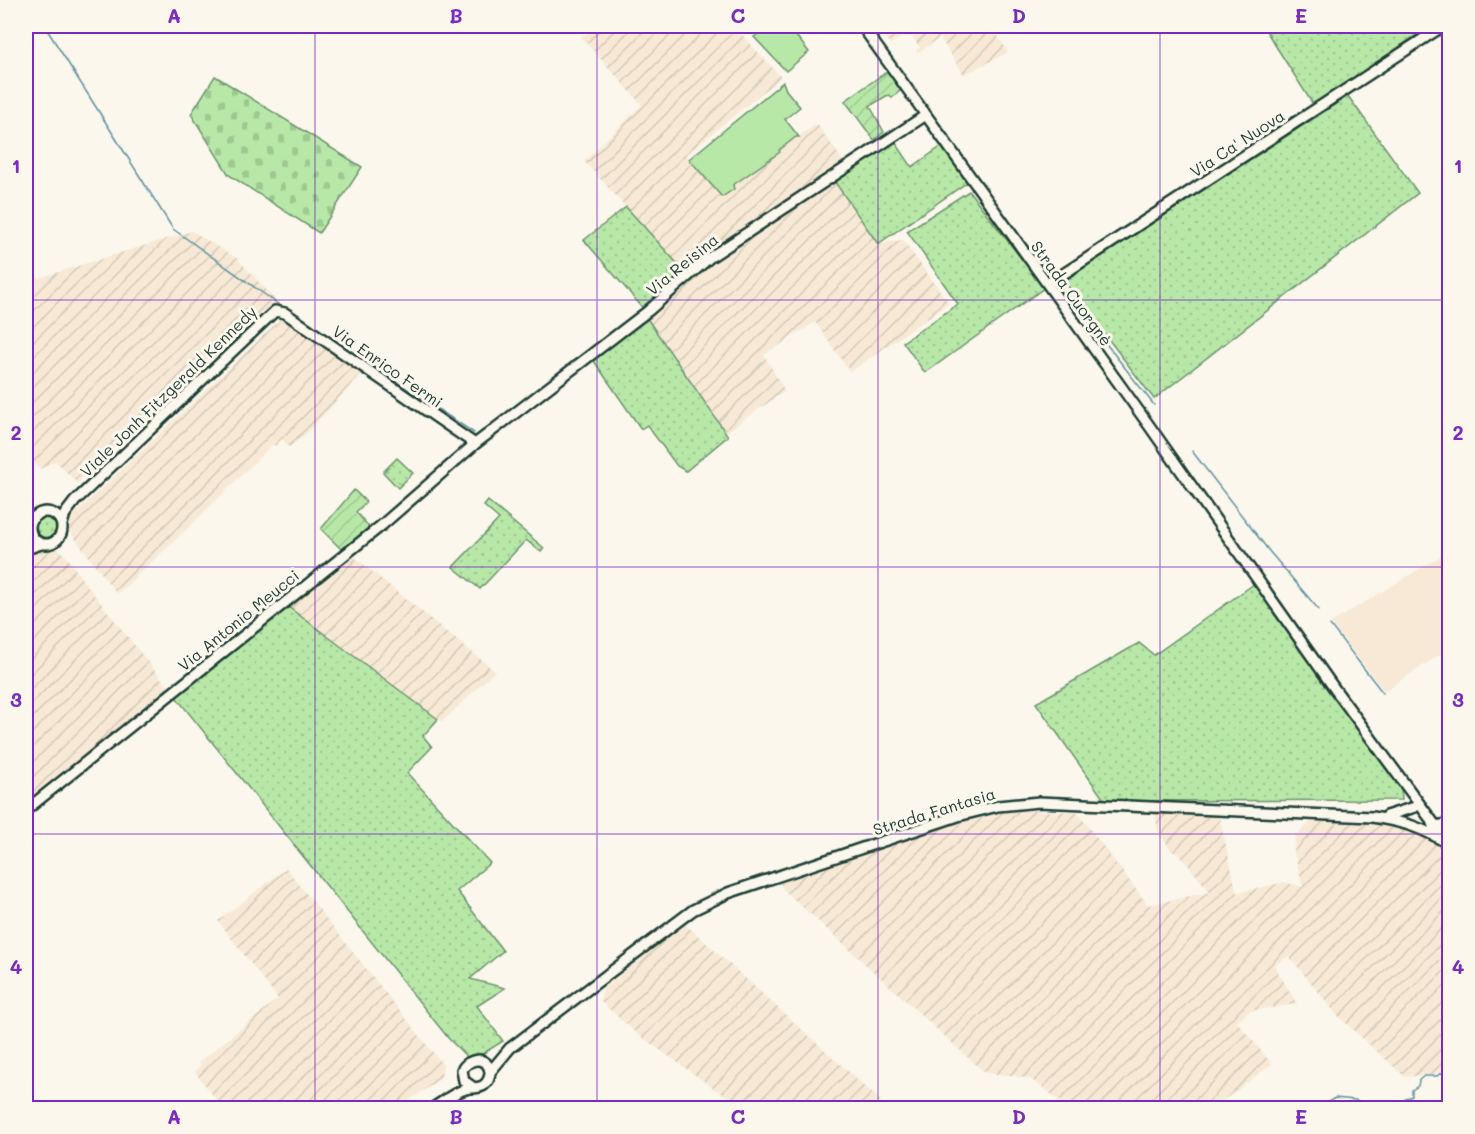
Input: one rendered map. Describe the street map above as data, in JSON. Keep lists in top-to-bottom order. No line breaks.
{"streets":{"street":["Via Ca' Nuova","Via Reisina","Strada Cuorgnè","Via Enrico Fermi","Viale Jonh Fitzgerald Kennedy","Via Antonio Meucci","Strada Fantasia"]},"crossings":[["Via Ca' Nuova","Strada Cuorgnè"],["Via Reisina","Strada Cuorgnè"],["Via Reisina","Via Enrico Fermi"],["Via Reisina","Via Antonio Meucci"],["Strada Cuorgnè","Strada Fantasia"],["Via Enrico Fermi","Viale Jonh Fitzgerald Kennedy"],["Via Enrico Fermi","Via Antonio Meucci"]],"grid":{"columns":["A","B","C","D","E"],"rows":["1","2","3","4"]}}
